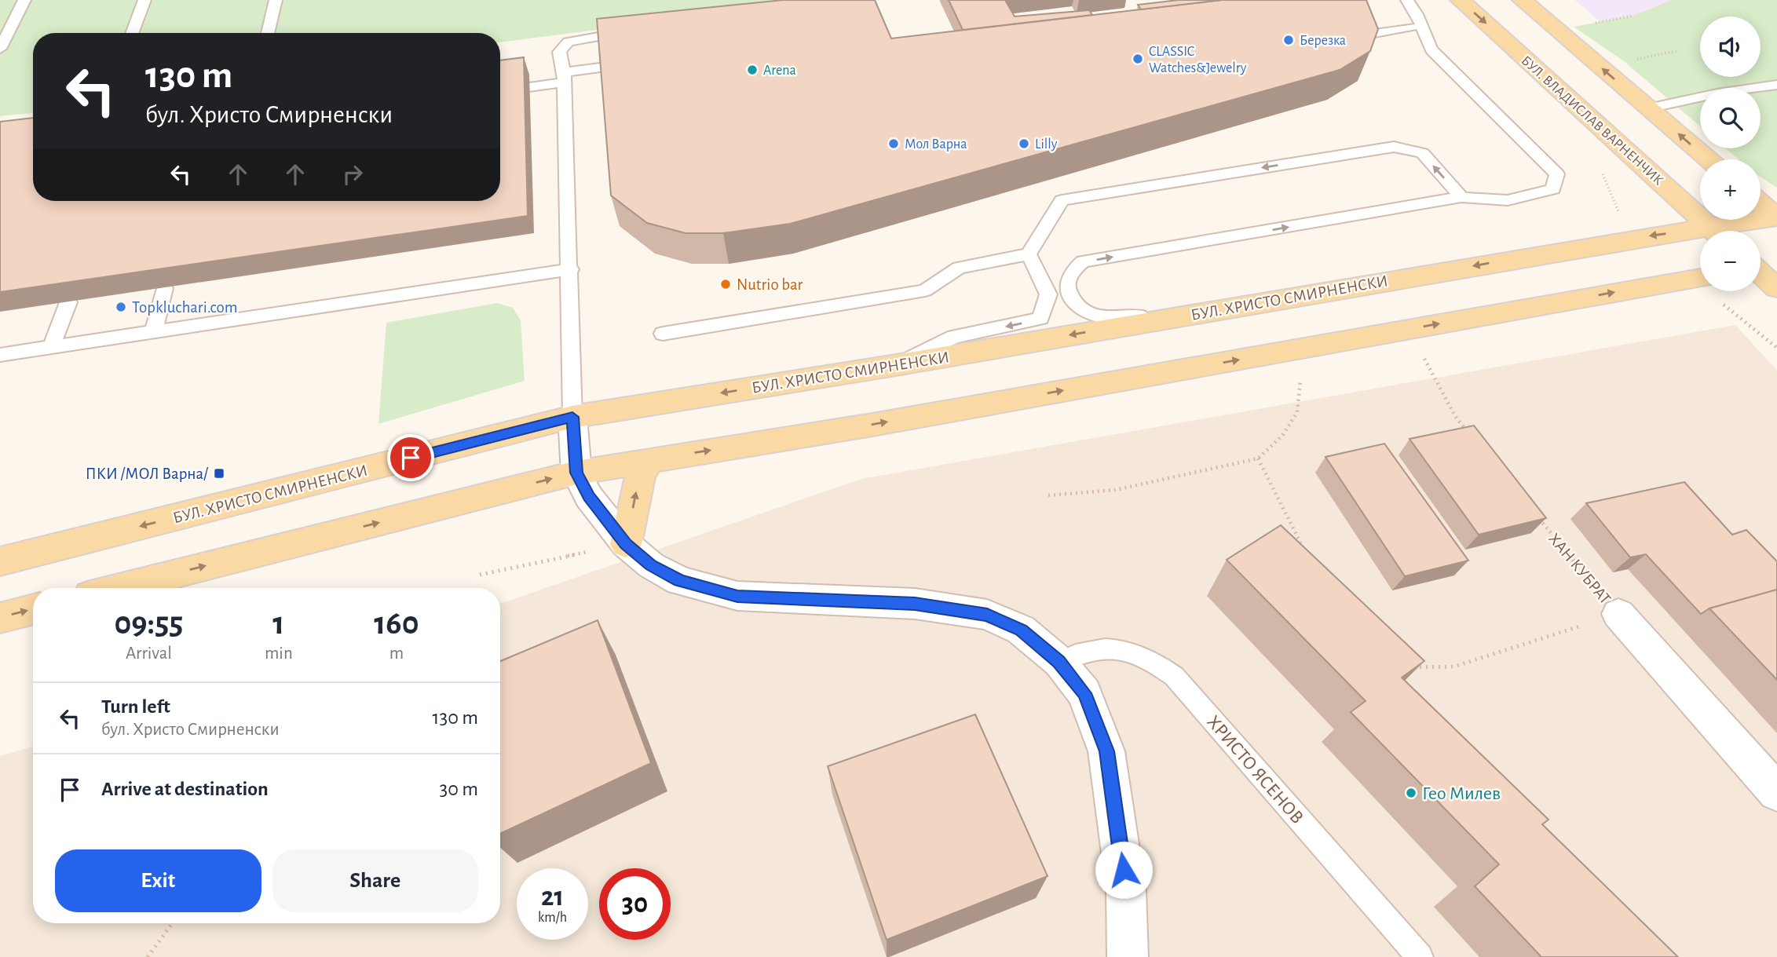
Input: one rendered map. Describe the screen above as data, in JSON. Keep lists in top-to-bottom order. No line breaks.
{"streets":{"main road":["БУЛ. ВЛАДИСЛАВ ВАРНЕНЧИК","БУЛ. ХРИСТО СМИРНЕНСКИ"],"street":["ХАН КУБРАТ"],"lane":["ХРИСТО ЯСЕНОВ"]},"places":{"other":["Березка","CLASSIC Watches&Jewelry","Arena","Мол Варна","Lilly","Nutrio bar","Topkluchari.com","Гео Милев"],"transit":["ПКИ /МОЛ Варна/"]},"page":{"map_buttons":["+","−"],"turn":["130 m","бул. Христо Смирненски"],"eta":["09:55","Arrival","1","min","160","m"],"list":[{"name":"Turn left","note":"бул. Христо Смирненски","value":"130 m"},{"name":"Arrive at destination","value":"30 m"}],"buttons":["Exit","Share"],"speed":"21 km/h","limit":"30"}}
